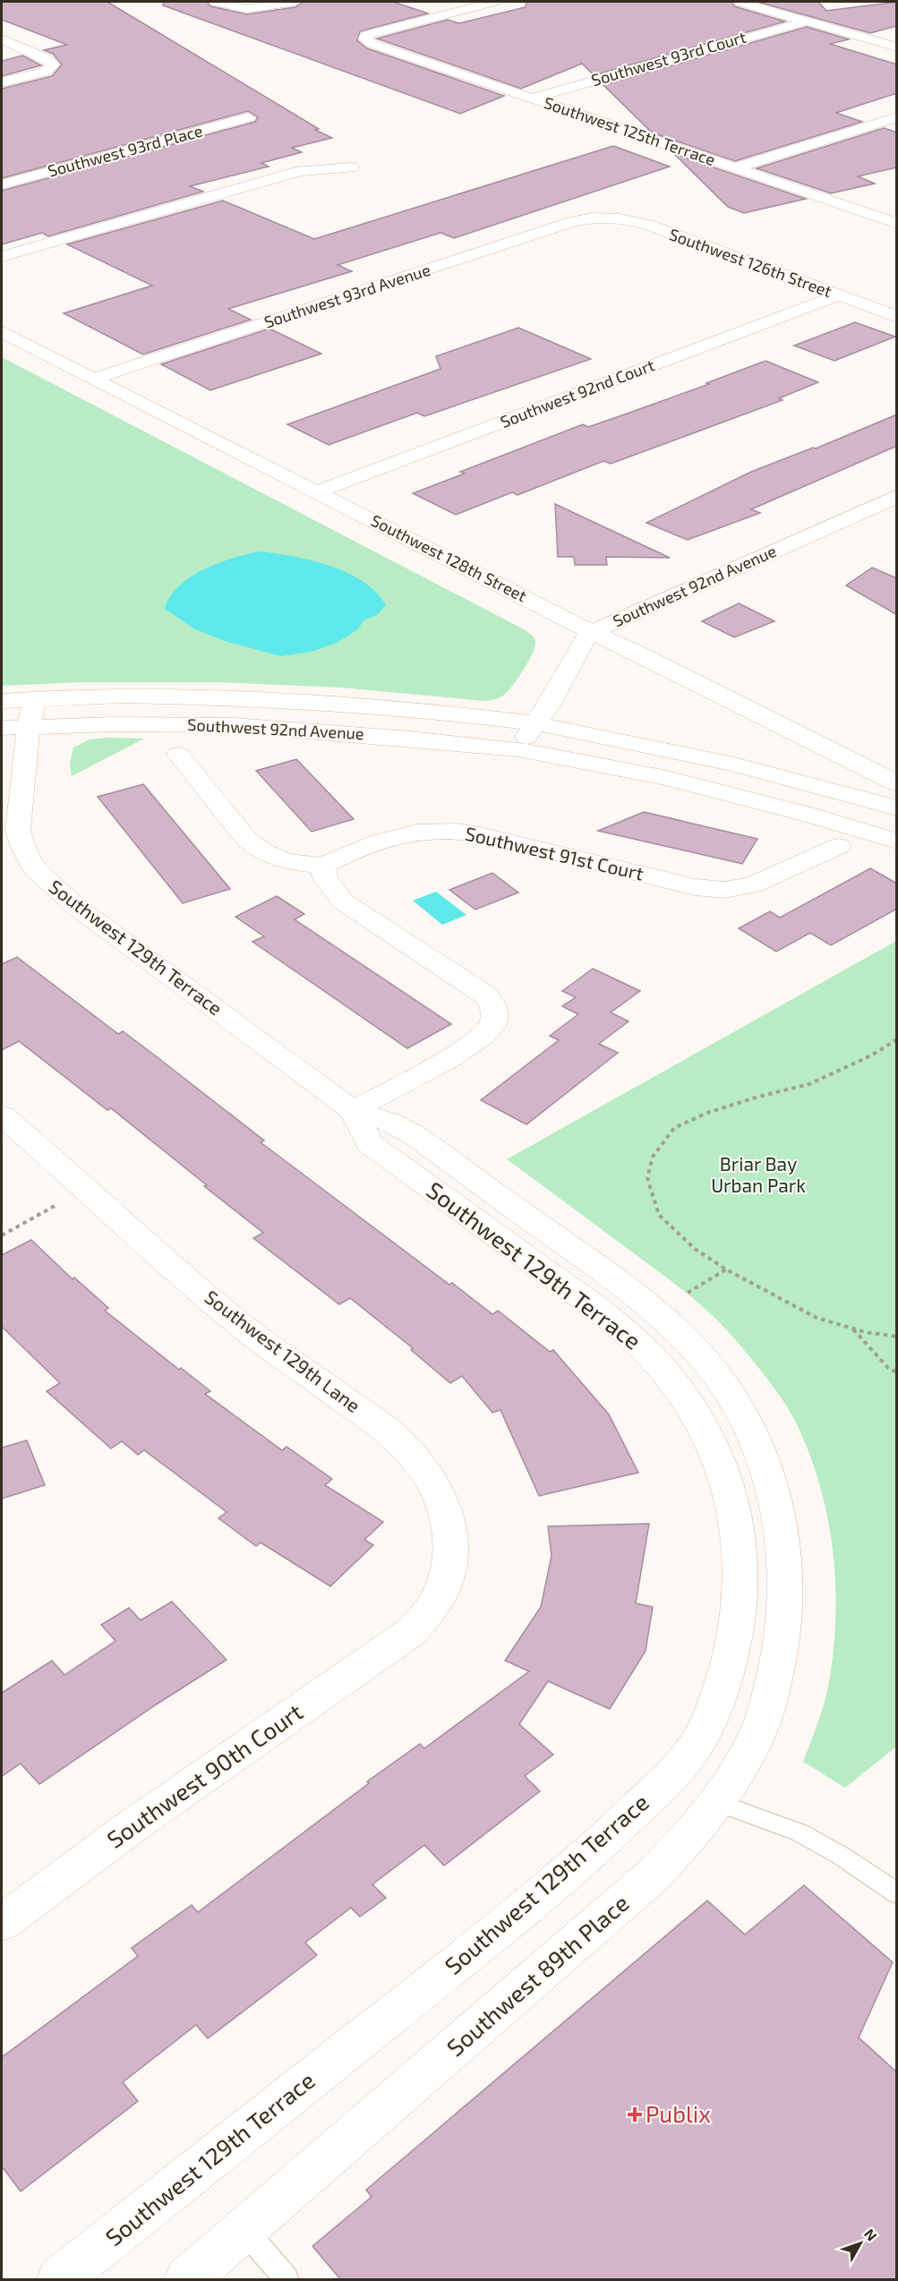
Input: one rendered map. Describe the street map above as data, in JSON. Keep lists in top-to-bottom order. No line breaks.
{"streets":{"street":["Southwest 93rd Court","Southwest 125th Terrace","Southwest 93rd Place","Southwest 126th Street","Southwest 93rd Avenue","Southwest 92nd Court","Southwest 128th Street","Southwest 92nd Avenue","Southwest 91st Court","Southwest 129th Terrace","Southwest 129th Lane","Southwest 90th Court","Southwest 89th Place"]},"crossings":[["Southwest 93rd Court","Southwest 125th Terrace"],["Southwest 126th Street","Southwest 93rd Avenue"],["Southwest 126th Street","Southwest 92nd Court"],["Southwest 93rd Avenue","Southwest 128th Street"],["Southwest 92nd Court","Southwest 128th Street"],["Southwest 128th Street","Southwest 92nd Avenue"],["Southwest 92nd Avenue","Southwest 129th Terrace"],["Southwest 129th Terrace","Southwest 89th Place"],["Southwest 129th Lane","Southwest 90th Court"]],"parks":["Briar Bay Urban Park"],"places":{"health":["Publix"]},"north":"top right"}
